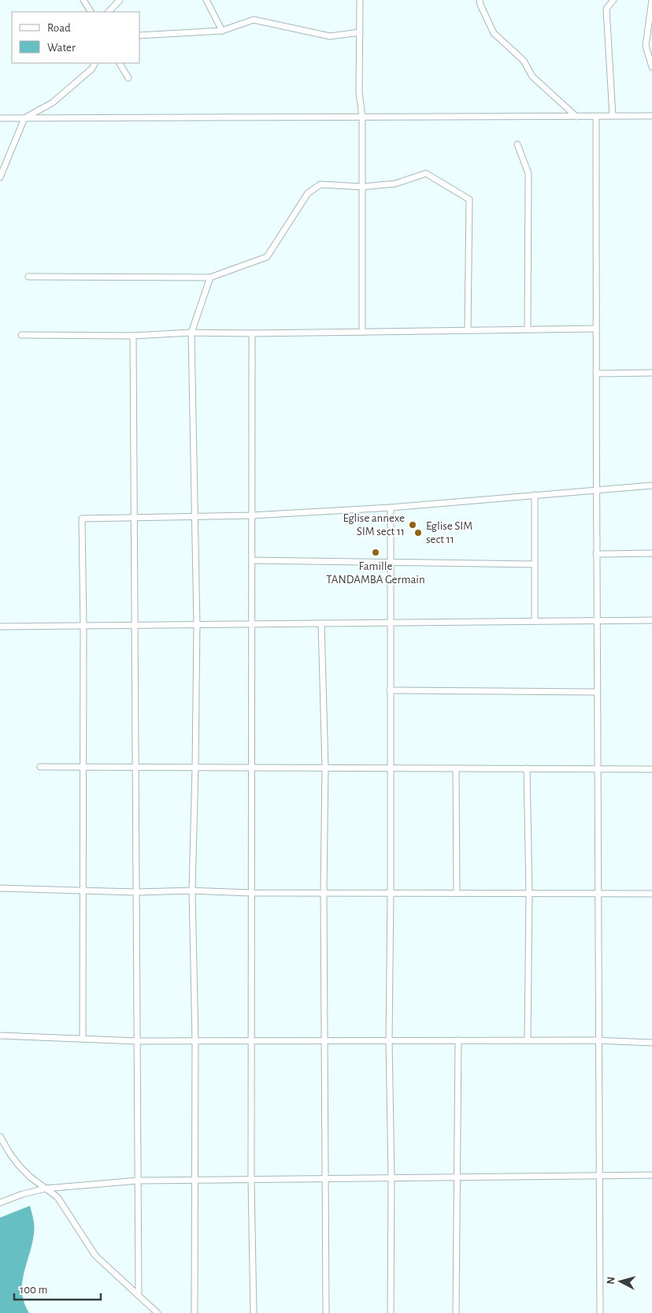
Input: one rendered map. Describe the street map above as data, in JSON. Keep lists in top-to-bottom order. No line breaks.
{"places":["Eglise annexe SIM sect 11","Eglise SIM sect 11","Famille TANDAMBA Germain"],"legend":["Road","Water"],"scale_bar":"100 m","north":"left"}
